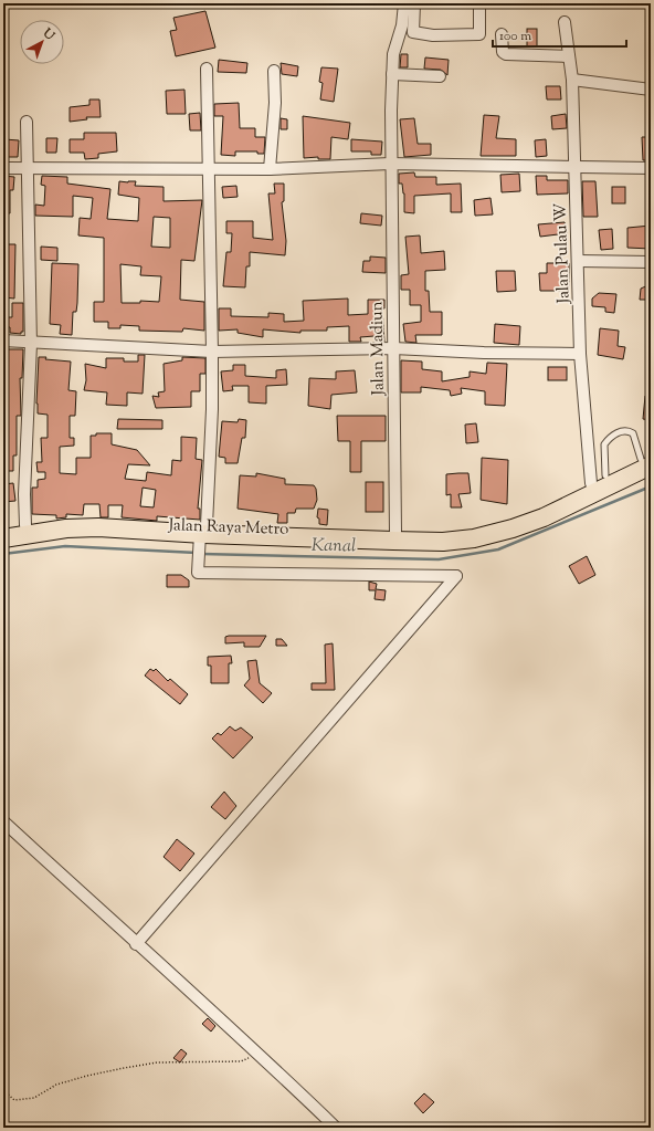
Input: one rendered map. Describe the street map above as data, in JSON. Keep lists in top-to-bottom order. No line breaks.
{"streets":{"highway":["Jalan Raya Metro"],"street":["Jalan Pulau W","Jalan Madiun"]},"crossings":[["Jalan Pulau W","Jalan Raya Metro"],["Jalan Madiun","Jalan Raya Metro"]],"water":["Kanal"],"scale_bar":"100 m","north":"top right"}
